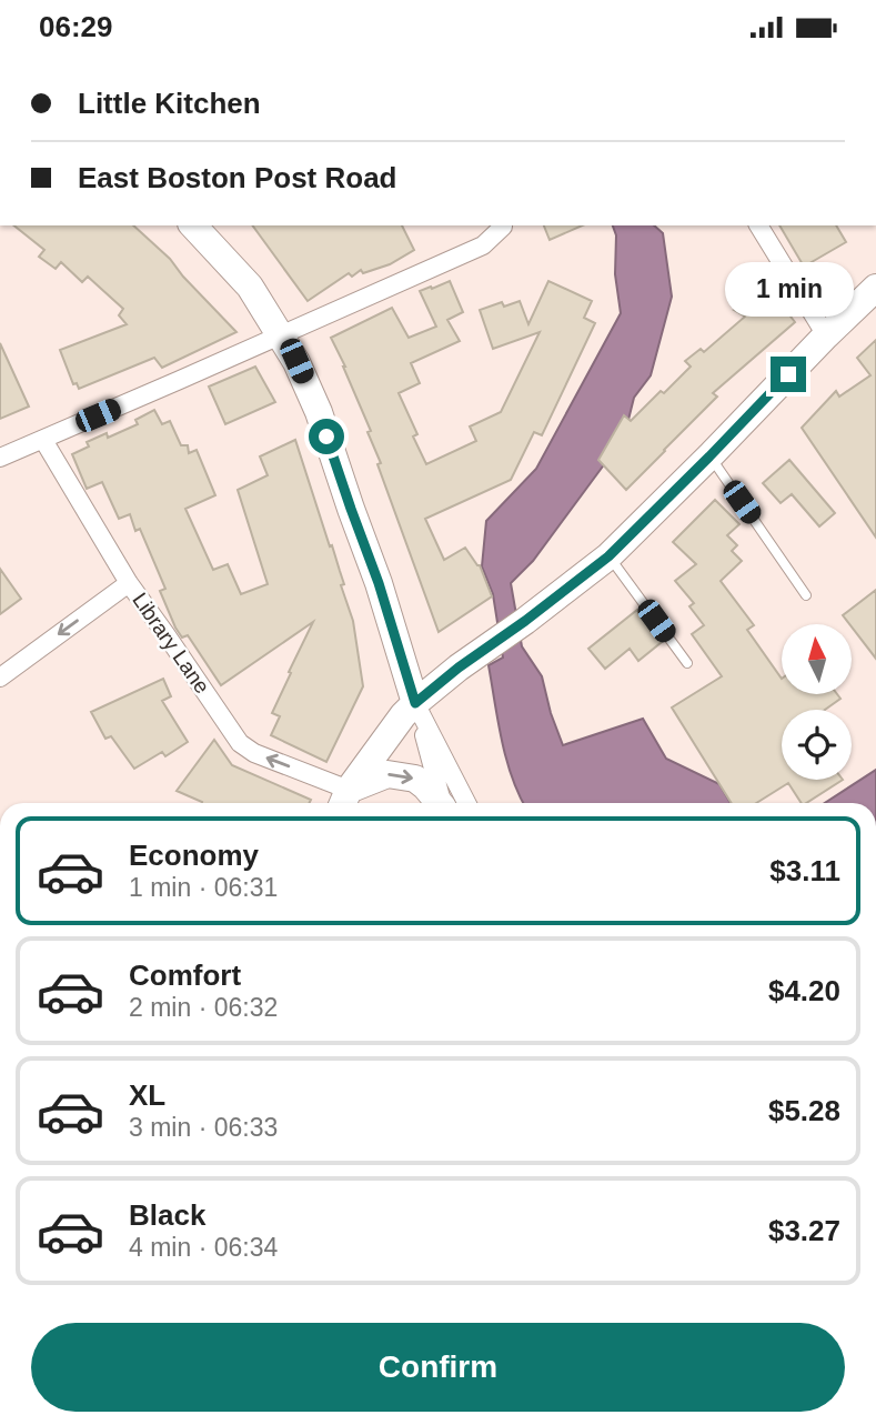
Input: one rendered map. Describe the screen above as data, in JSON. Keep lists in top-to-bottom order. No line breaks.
{"streets":{"street":["Library Lane"]},"one_way":["Library Lane"],"north":"top","page":{"status":"06:29","banner":["Little Kitchen","East Boston Post Road"],"bubble":"1 min","list":[{"name":"Economy","note":"1 min · 06:31","value":"$3.11"},{"name":"Comfort","note":"2 min · 06:32","value":"$4.20"},{"name":"XL","note":"3 min · 06:33","value":"$5.28"},{"name":"Black","note":"4 min · 06:34","value":"$3.27"}],"buttons":"Confirm"}}
